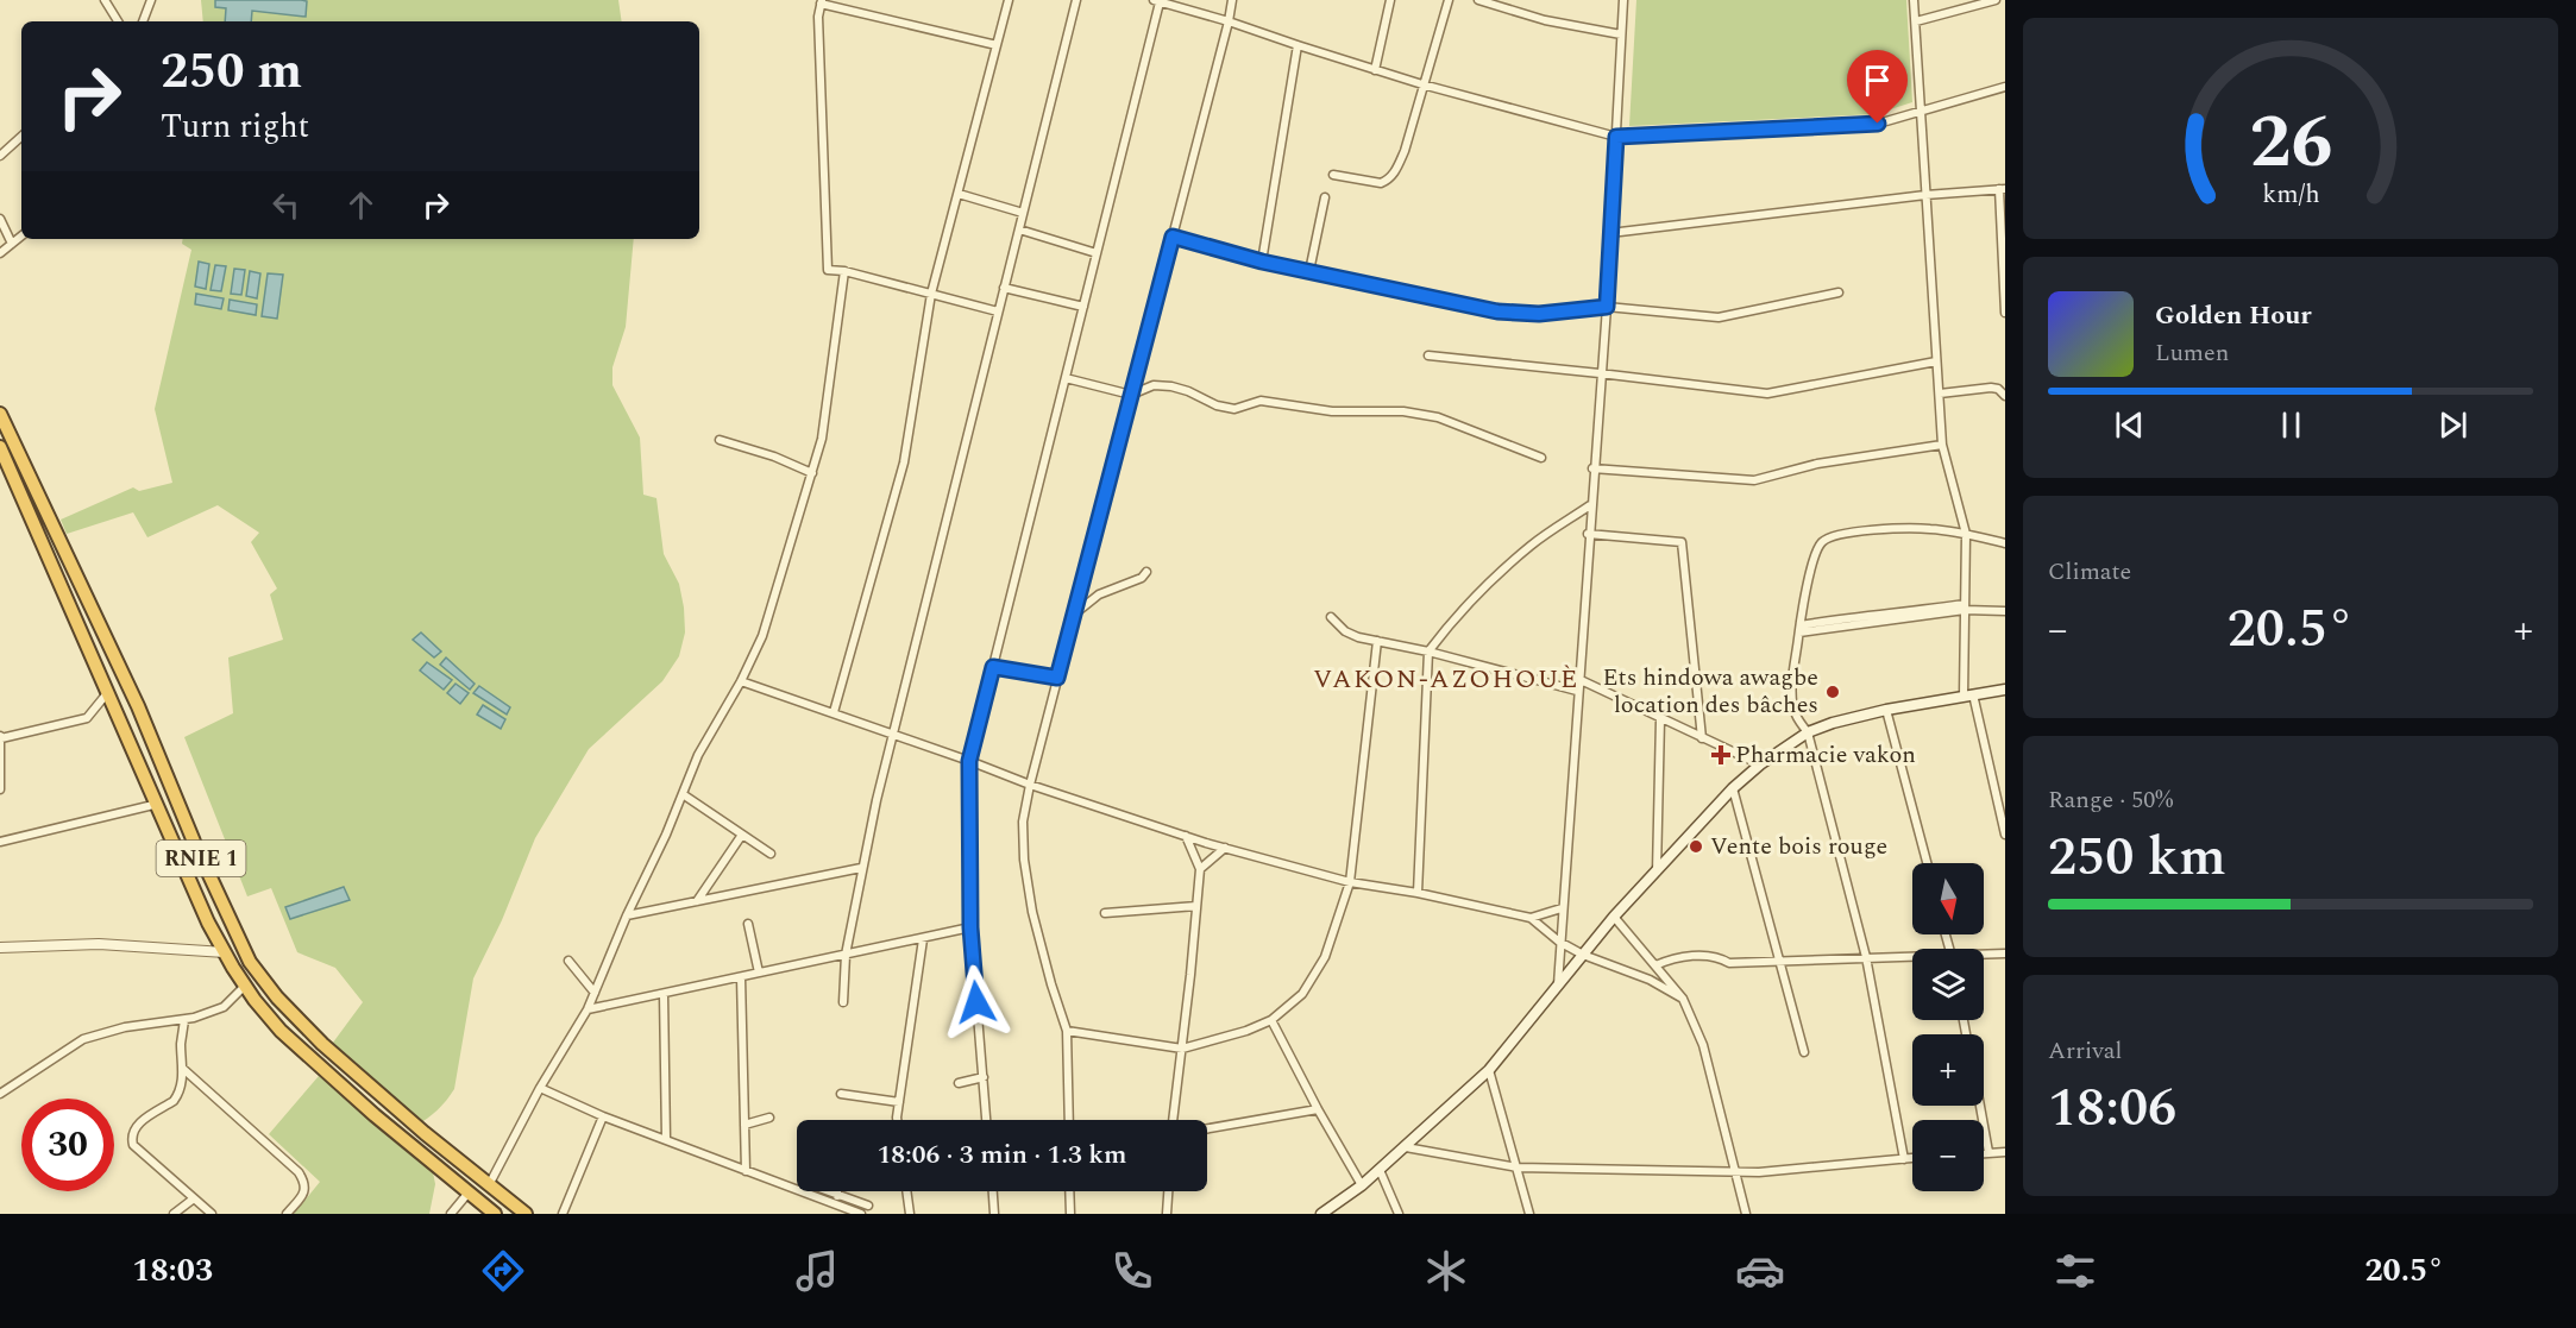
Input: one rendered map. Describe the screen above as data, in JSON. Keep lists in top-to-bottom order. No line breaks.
{"streets":{"highway":["RNIE 1"]},"districts":["VAKON-AZOHOUÈ"],"places":{"other":["Ets hindowa awagbe location des bâches","Vente bois rouge"],"health":["Pharmacie vakon"]},"north":"bottom","page":{"turn":["250 m","Turn right"],"song":["Golden Hour","Lumen"],"tile":["Climate",["Range · 50%","250 km"],["Arrival","18:06"]],"heat":["−","20.5°","+"],"map_buttons":["+","−"],"limit":"30","trip":"18:06 · 3 min · 1.3 km","tabs":["18:03","20.5°"],"gauge":["26","km/h"]}}
